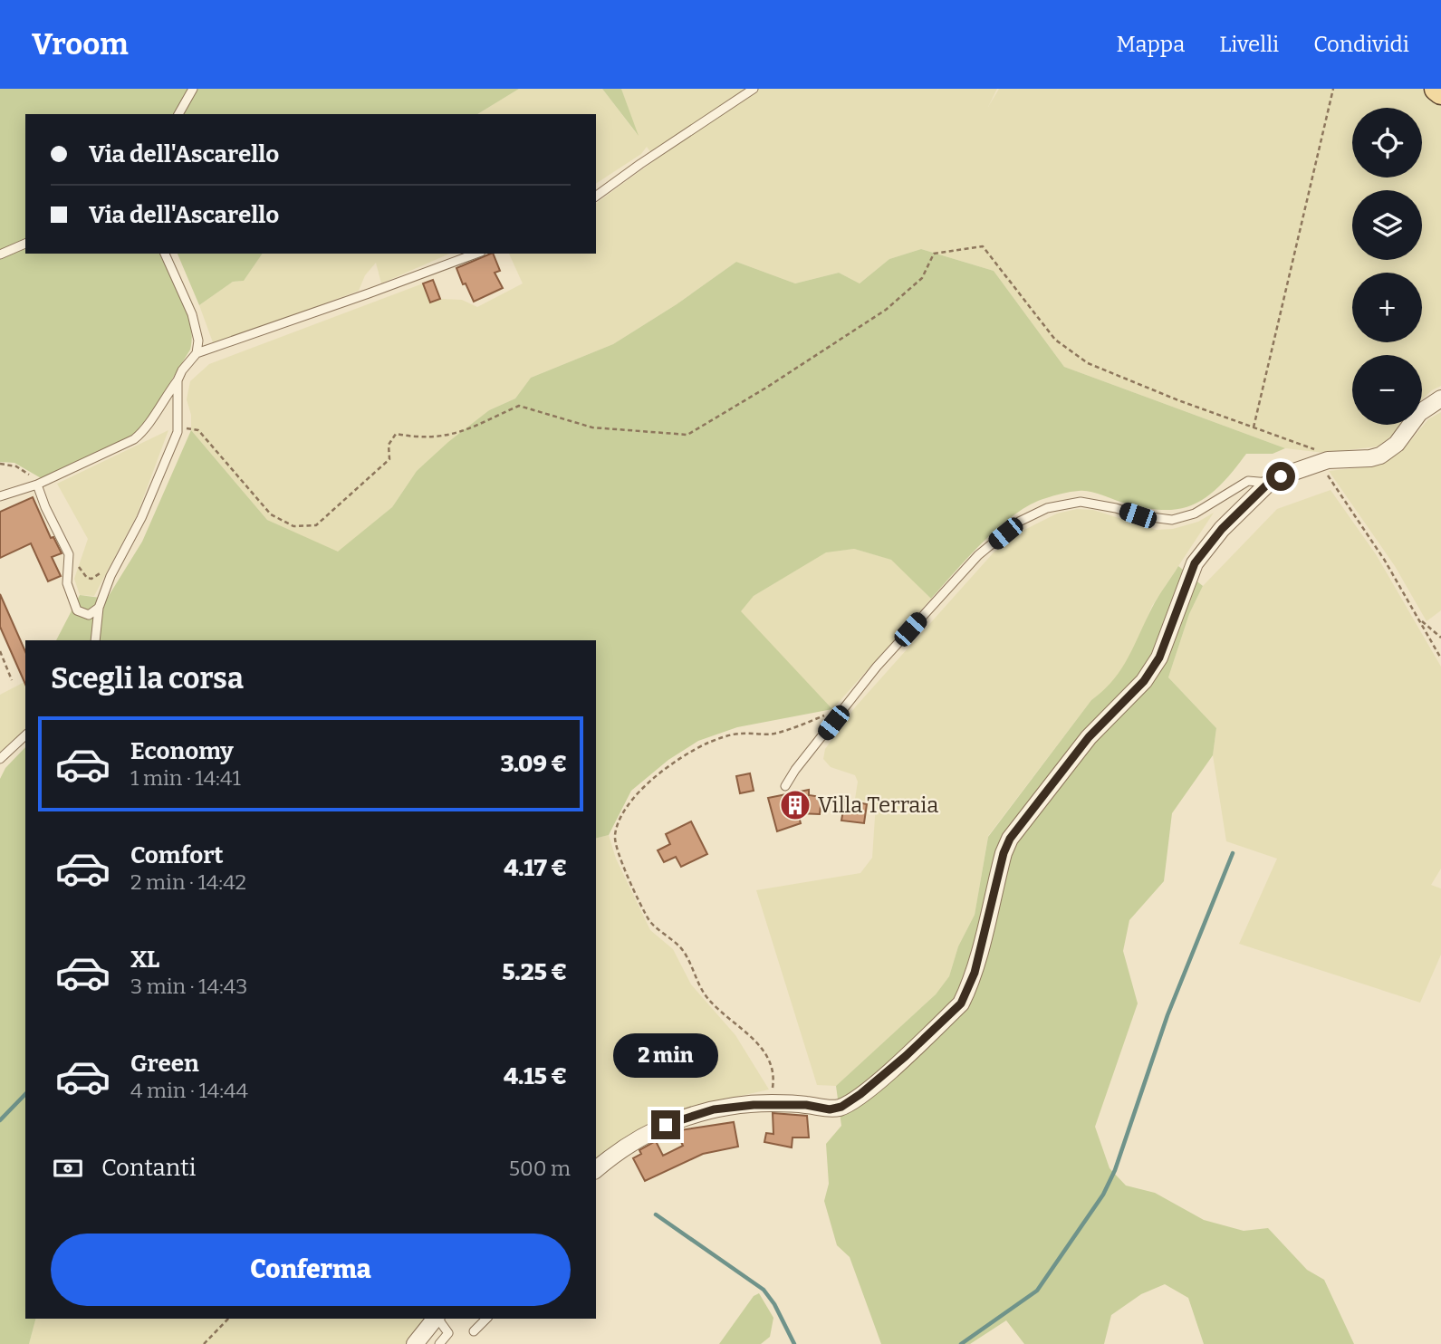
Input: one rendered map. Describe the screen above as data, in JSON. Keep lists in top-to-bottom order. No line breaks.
{"places":{"building":["Villa Terraia"]},"page":{"header":"Vroom","nav":["Mappa","Livelli","Condividi"],"map_buttons":["+","−"],"banner":["Via dell'Ascarello","Via dell'Ascarello"],"heading":"Scegli la corsa","list":[{"name":"Economy","note":"1 min · 14:41","value":"3.09 €"},{"name":"Comfort","note":"2 min · 14:42","value":"4.17 €"},{"name":"XL","note":"3 min · 14:43","value":"5.25 €"},{"name":"Green","note":"4 min · 14:44","value":"4.15 €"}],"bubble":"2 min","pay":["Contanti","500 m"],"buttons":"Conferma"}}
